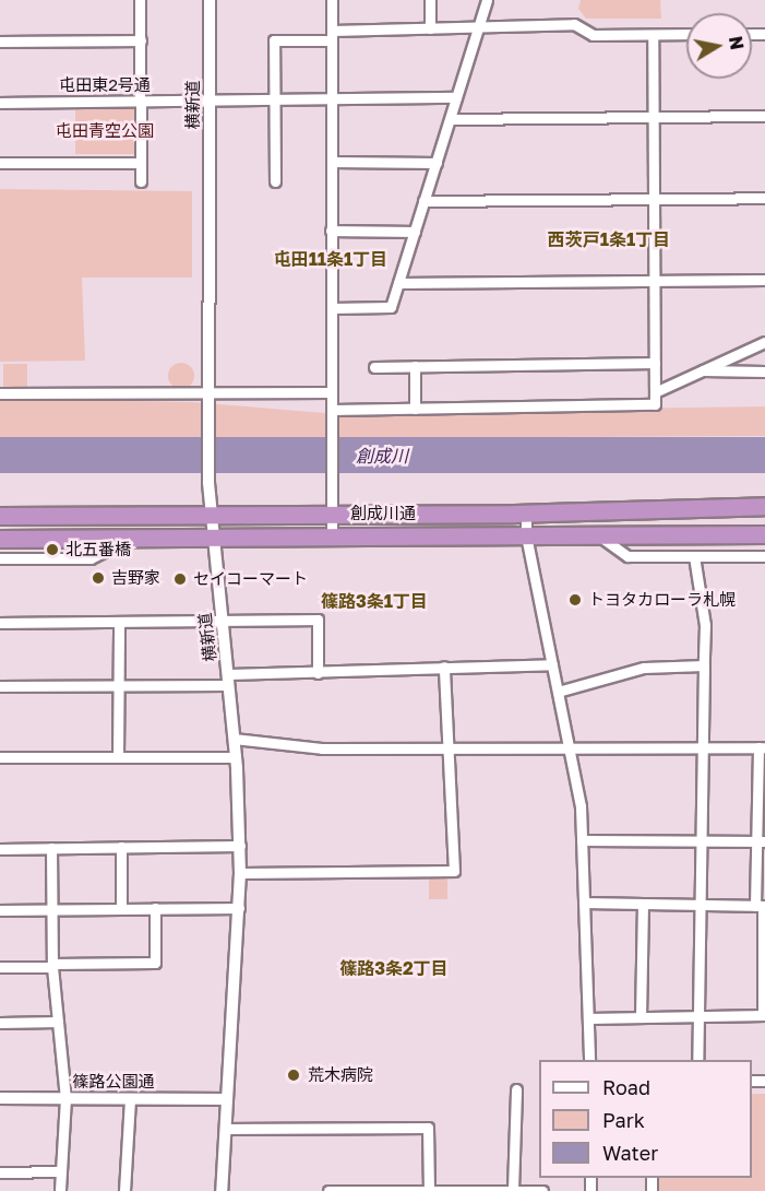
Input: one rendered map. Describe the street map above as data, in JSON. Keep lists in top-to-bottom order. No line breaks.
{"streets":{"highway":["創成川通"],"street":["屯田東2号通","横新道","篠路公園通"]},"crossings":[["屯田東2号通","横新道"],["横新道","創成川通"],["横新道","篠路公園通"]],"districts":["西茨戸1条1丁目","屯田11条1丁目","篠路3条1丁目","篠路3条2丁目"],"water":["創成川"],"parks":["屯田青空公園"],"places":["北五番橋","吉野家","セイコーマート","トヨタカローラ札幌","荒木病院"],"legend":["Road","Park","Water"],"north":"right"}
